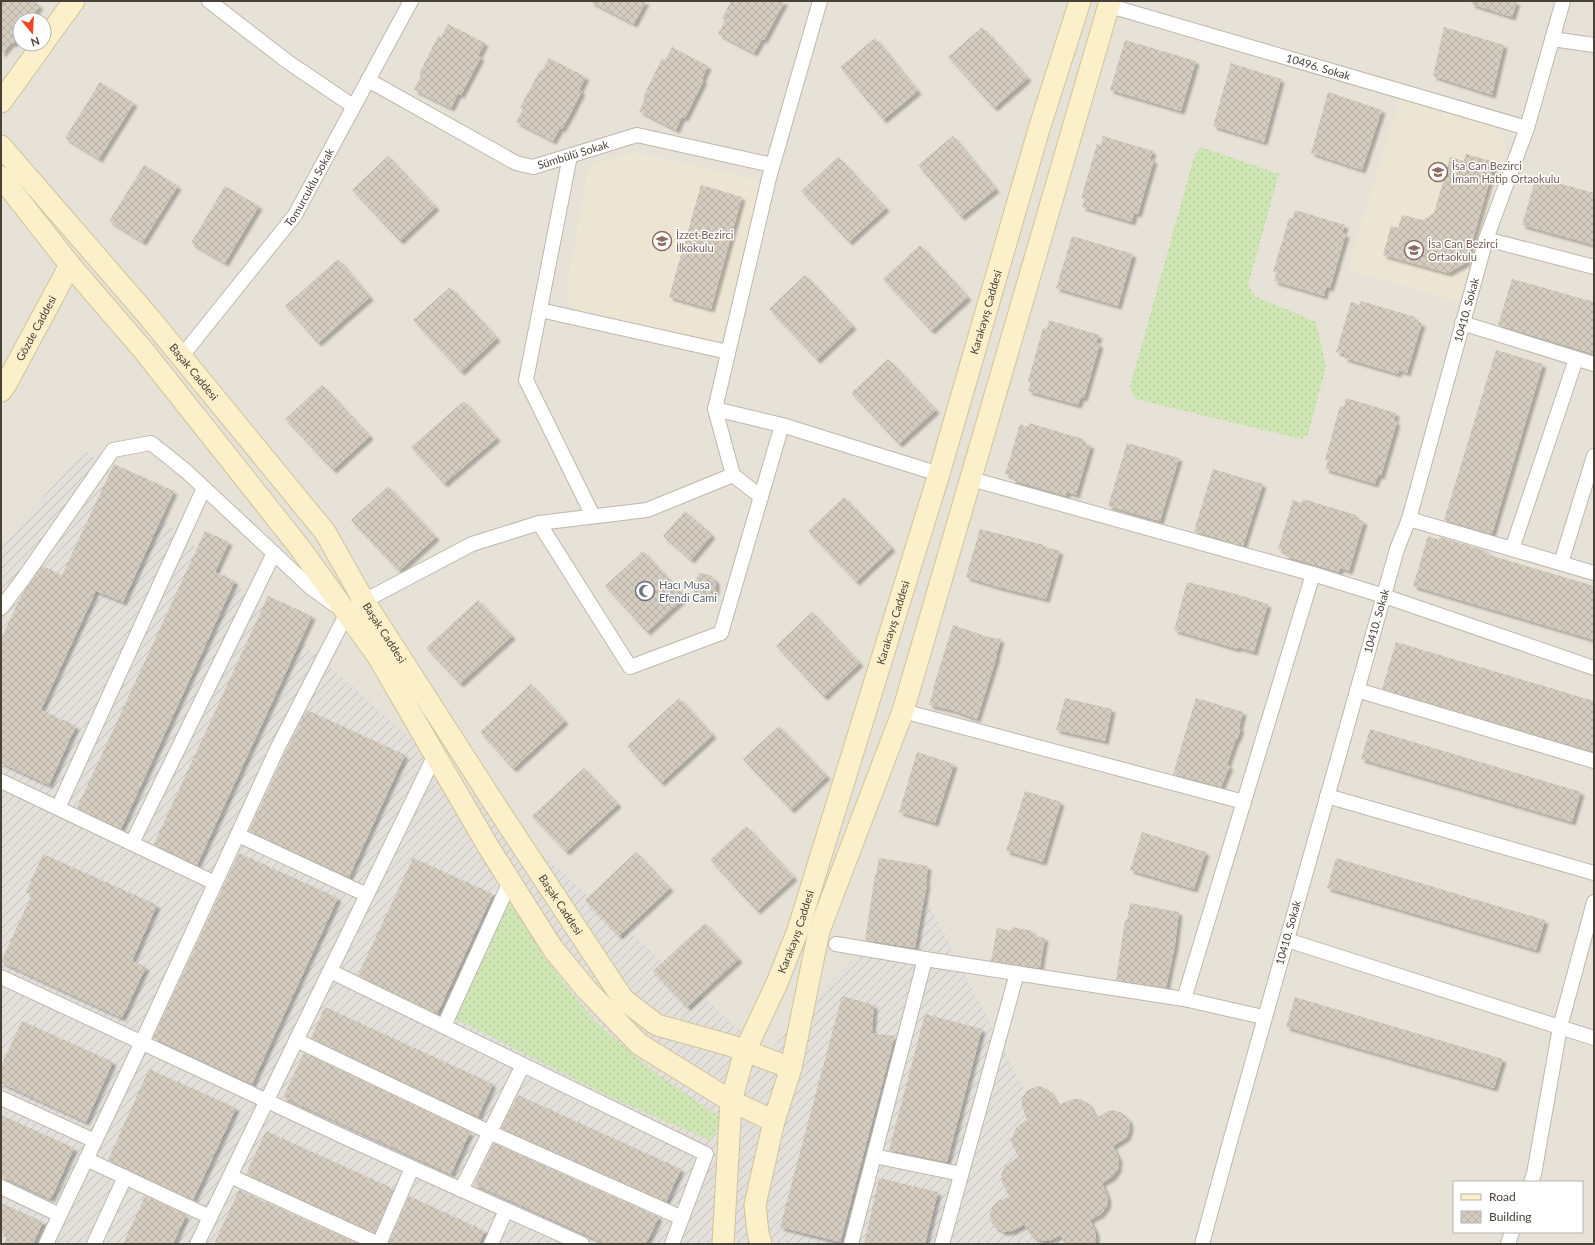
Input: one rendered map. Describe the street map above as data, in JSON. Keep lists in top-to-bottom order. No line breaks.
{"streets":{"street":["10496. Sokak","Sümbülü Sokak","Tomurcuklu Sokak","10410. Sokak","Karakayış Caddesi","Gözde Caddesi","Başak Caddesi"]},"crossings":[["10496. Sokak","10410. Sokak"],["10496. Sokak","Karakayış Caddesi"],["Sümbülü Sokak","Tomurcuklu Sokak"],["Tomurcuklu Sokak","Başak Caddesi"],["Karakayış Caddesi","Başak Caddesi"],["Gözde Caddesi","Başak Caddesi"]],"places":{"school or university":["İsa Can Bezirci İmam Hatip Ortaokulu","İzzet Bezirci İlkokulu","İsa Can Bezirci Ortaokulu"],"mosque":["Hacı Musa Efendi Cami"]},"legend":["Road","Building"],"north":"bottom"}
